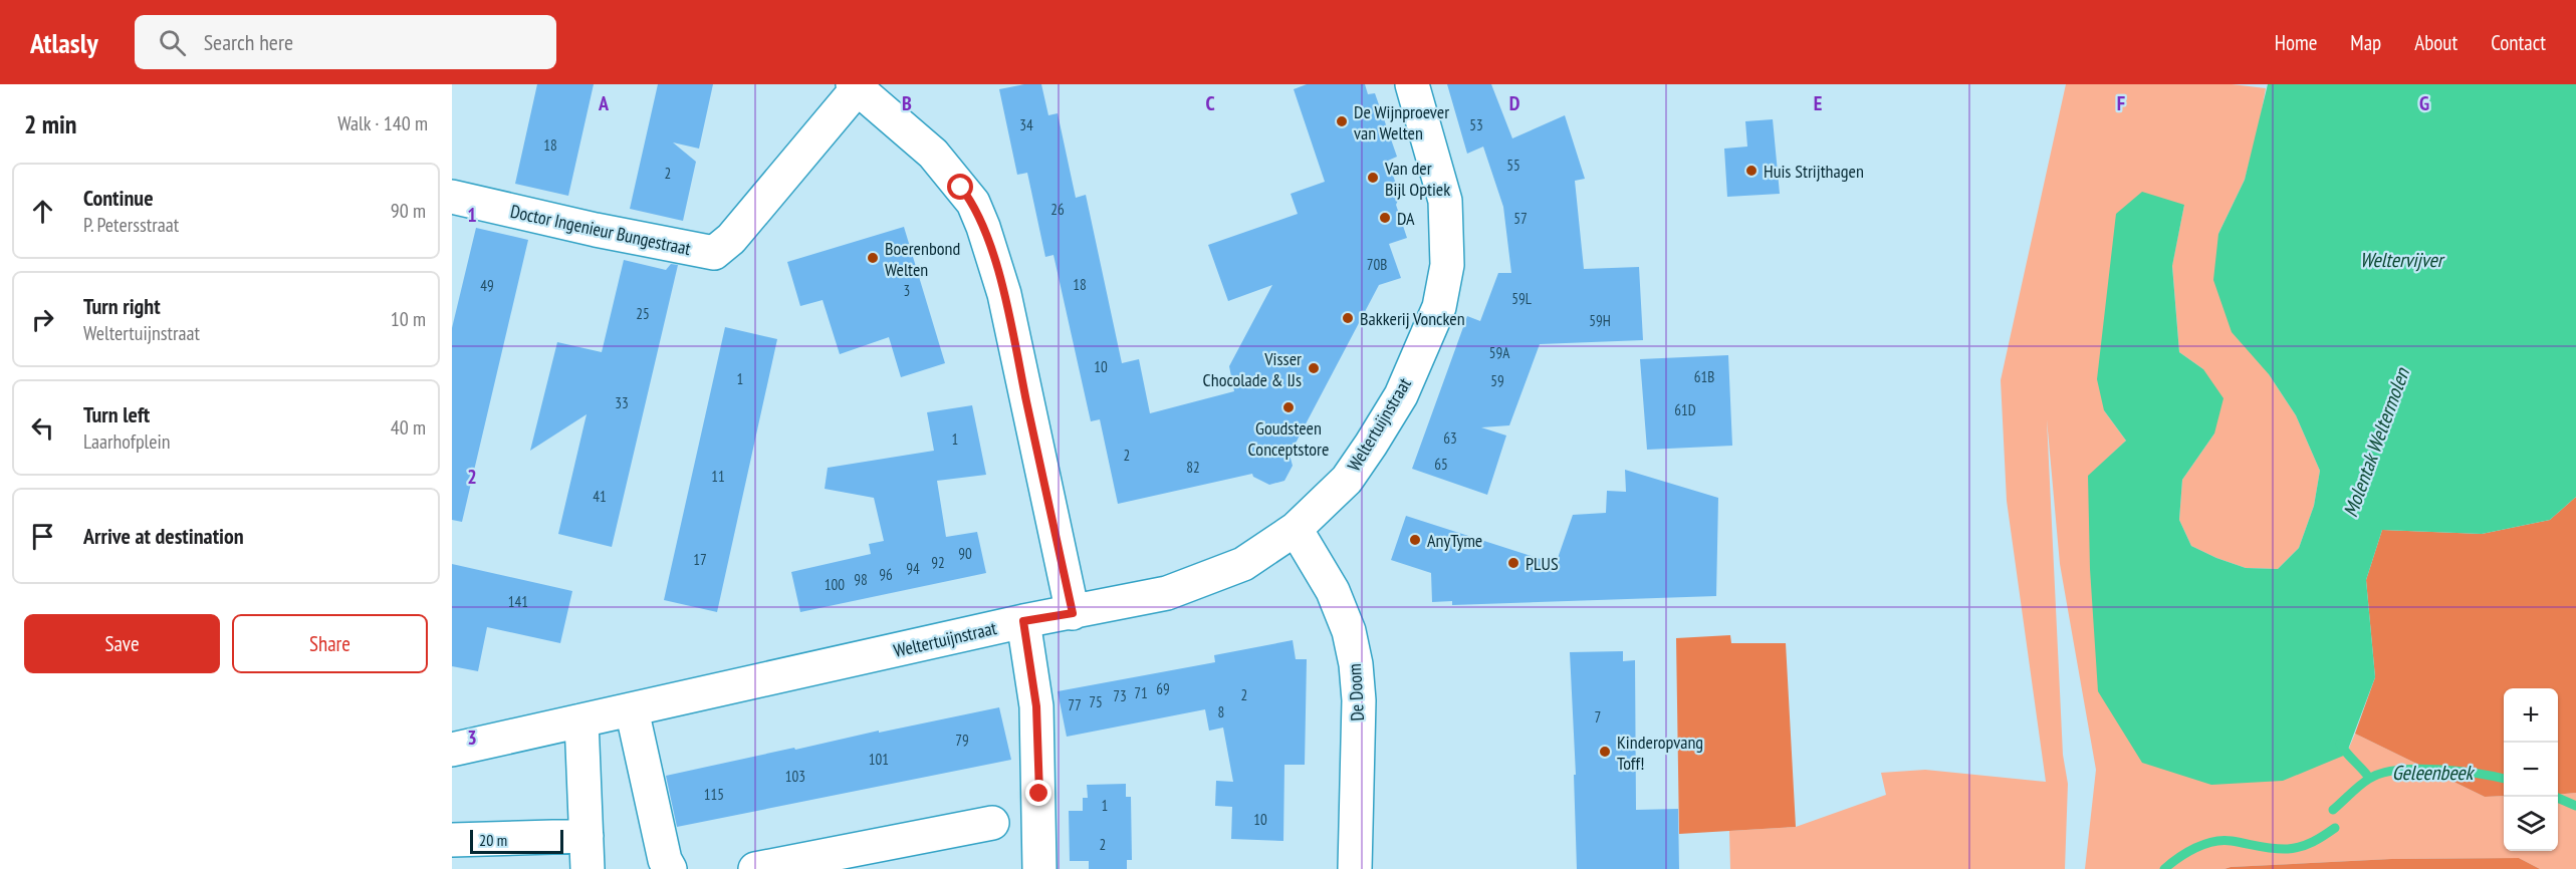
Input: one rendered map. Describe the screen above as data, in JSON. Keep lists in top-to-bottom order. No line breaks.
{"streets":{"street":["Doctor Ingenieur Bungestraat","Weltertuijnstraat","De Doom"]},"crossings":[["Weltertuijnstraat","De Doom"]],"water":["Weltervijver","Molentak Weltermolen","Geleenbeek"],"places":["De Wijnproever van Welten","Huis Strijthagen","Van der Bijl Optiek","DA","Boerenbond Welten","Bakkerij Voncken","Visser Chocolade & IJs","Goudsteen Conceptstore","AnyTyme","PLUS","Kinderopvang Toff!"],"house_numbers":["34","53","18","55","2","26","57","70B","18","49","3","59L","25","59H","59A","10","61B","1","59","33","61D","63","1","2","65","82","11","41","90","17","92","94","96","98","100","141","69","71","2","73","75","77","8","7","79","101","103","115","1","10","2"],"scale_bar":"20 m","page":{"header":"Atlasly","search":"Search here","nav":["Home","Map","About","Contact"],"heading":["2 min","Walk · 140 m"],"list":[["Continue","P. Petersstraat","90 m"],["Turn right","Weltertuijnstraat","10 m"],["Turn left","Laarhofplein","40 m"],"Arrive at destination"],"buttons":["Save","Share"],"map_buttons":["+","−"],"scale":"20 m"},"grid":{"columns":["A","B","C","D","E","F","G"],"rows":["1","2","3"]}}
